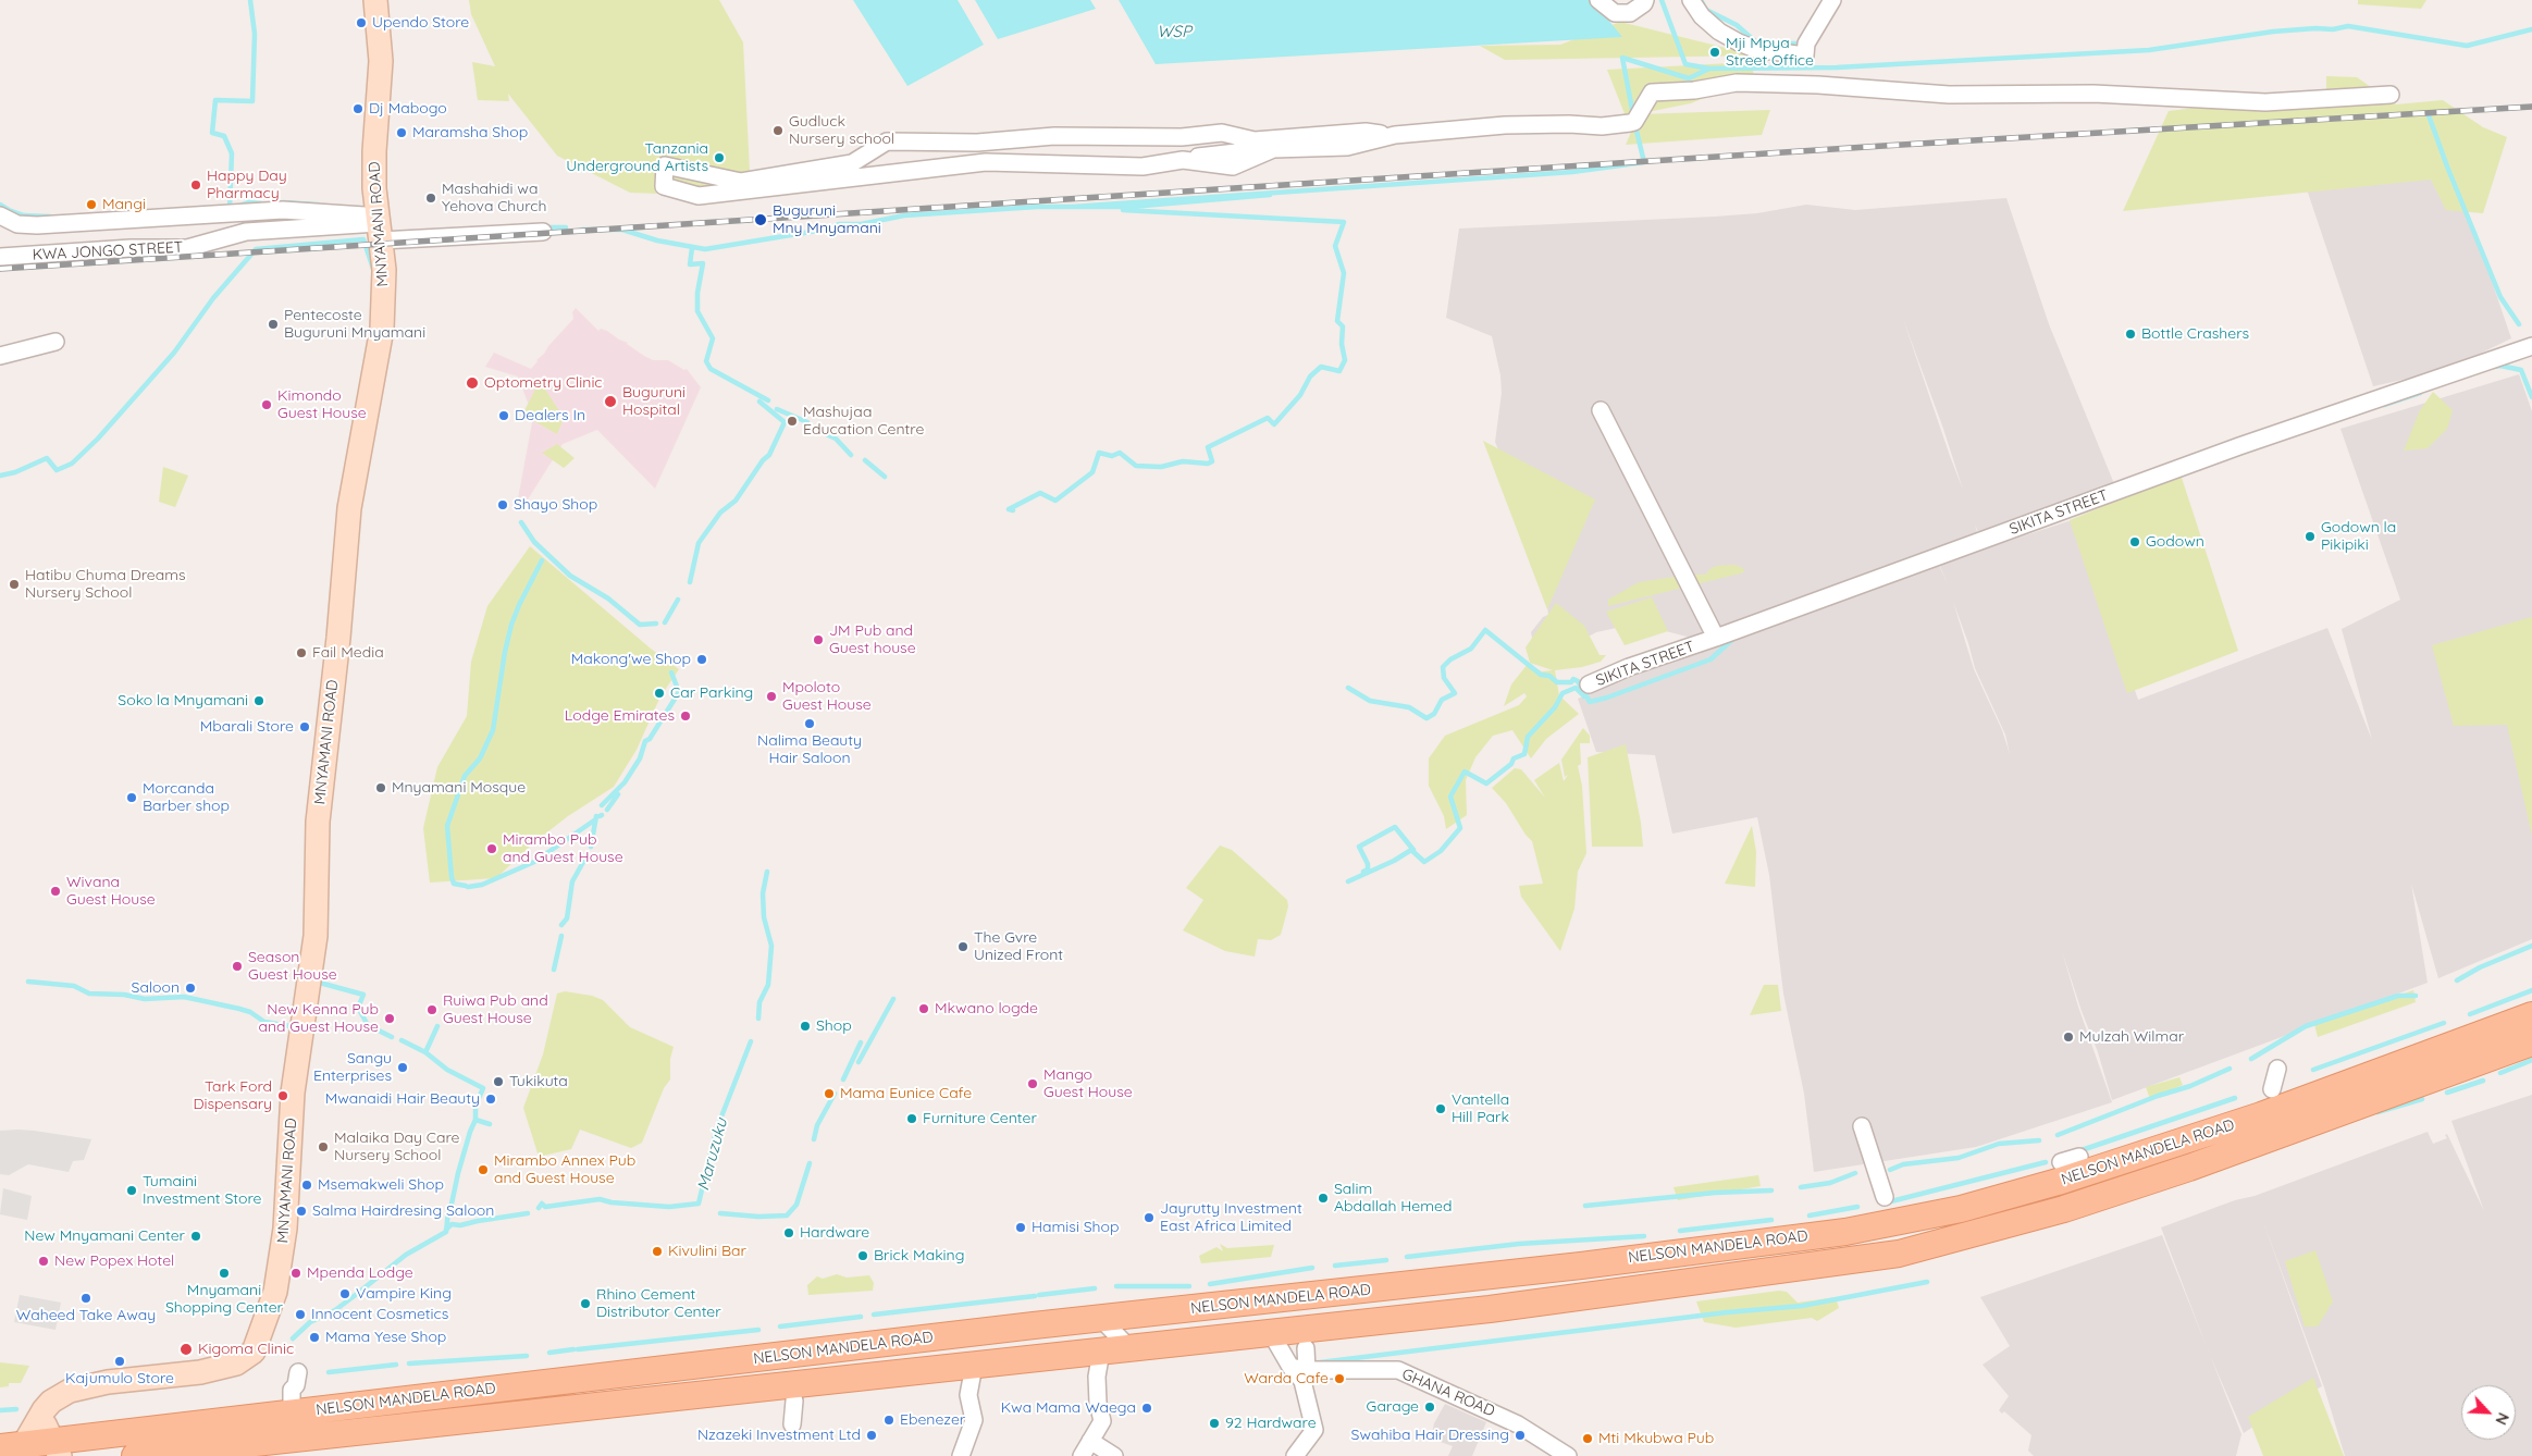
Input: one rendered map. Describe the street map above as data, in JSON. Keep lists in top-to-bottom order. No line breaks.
{"streets":{"main road":["NELSON MANDELA ROAD"],"street":["MNYAMANI ROAD","KWA JONGO STREET","SIKITA STREET","GHANA ROAD"]},"crossings":[["MNYAMANI ROAD","KWA JONGO STREET"]],"water":["WSP","Maruzuku"],"places":["Upendo Store","Mji Mpya Street Office","Dj Mabogo","Gudluck Nursery school","Maramsha Shop","Tanzania Underground Artists","Happy Day Pharmacy","Mashahidi wa Yehova Church","Mangi","Buguruni Mny Mnyamani","Pentecoste Buguruni Mnyamani","Bottle Crashers","Optometry Clinic","Buguruni Hospital","Kimondo Guest House","Dealers In","Mashujaa Education Centre","Shayo Shop","Godown la Pikipiki","Godown","Hatibu Chuma Dreams Nursery School","JM Pub and Guest house","Fail Media","Makong'we Shop","Car Parking","Mpoloto Guest House","Soko la Mnyamani","Lodge Emirates","Nalima Beauty Hair Saloon","Mbarali Store","Mnyamani Mosque","Morcanda Barber shop","Mirambo Pub and Guest House","Wivana Guest House","The Gvre Unized Front","Season Guest House","Saloon","Mkwano logde","Ruiwa Pub and Guest House","New Kenna Pub and Guest House","Shop","Mulzah Wilmar","Sangu Enterprises","Tukikuta","Mango Guest House","Mama Eunice Cafe","Tark Ford Dispensary","Mwanaidi Hair Beauty","Vantella Hill Park","Furniture Center","Malaika Day Care Nursery School","Mirambo Annex Pub and Guest House","Msemakweli Shop","Tumaini Investment Store","Salim Abdallah Hemed","Salma Hairdresing Saloon","Jayrutty Investment East Africa Limited","Hamisi Shop","Hardware","New Mnyamani Center","Kivulini Bar","Brick Making","New Popex Hotel","Mnyamani Shopping Center","Mpenda Lodge","Vampire King","Waheed Take Away","Rhino Cement Distributor Center","Innocent Cosmetics","Mama Yese Shop","Kigoma Clinic","Kajumulo Store","Warda Cafe","Garage","Kwa Mama Waega","Ebenezer","92 Hardware","Nzazeki Investment Ltd","Swahiba Hair Dressing","Mti Mkubwa Pub"],"north":"bottom right"}
